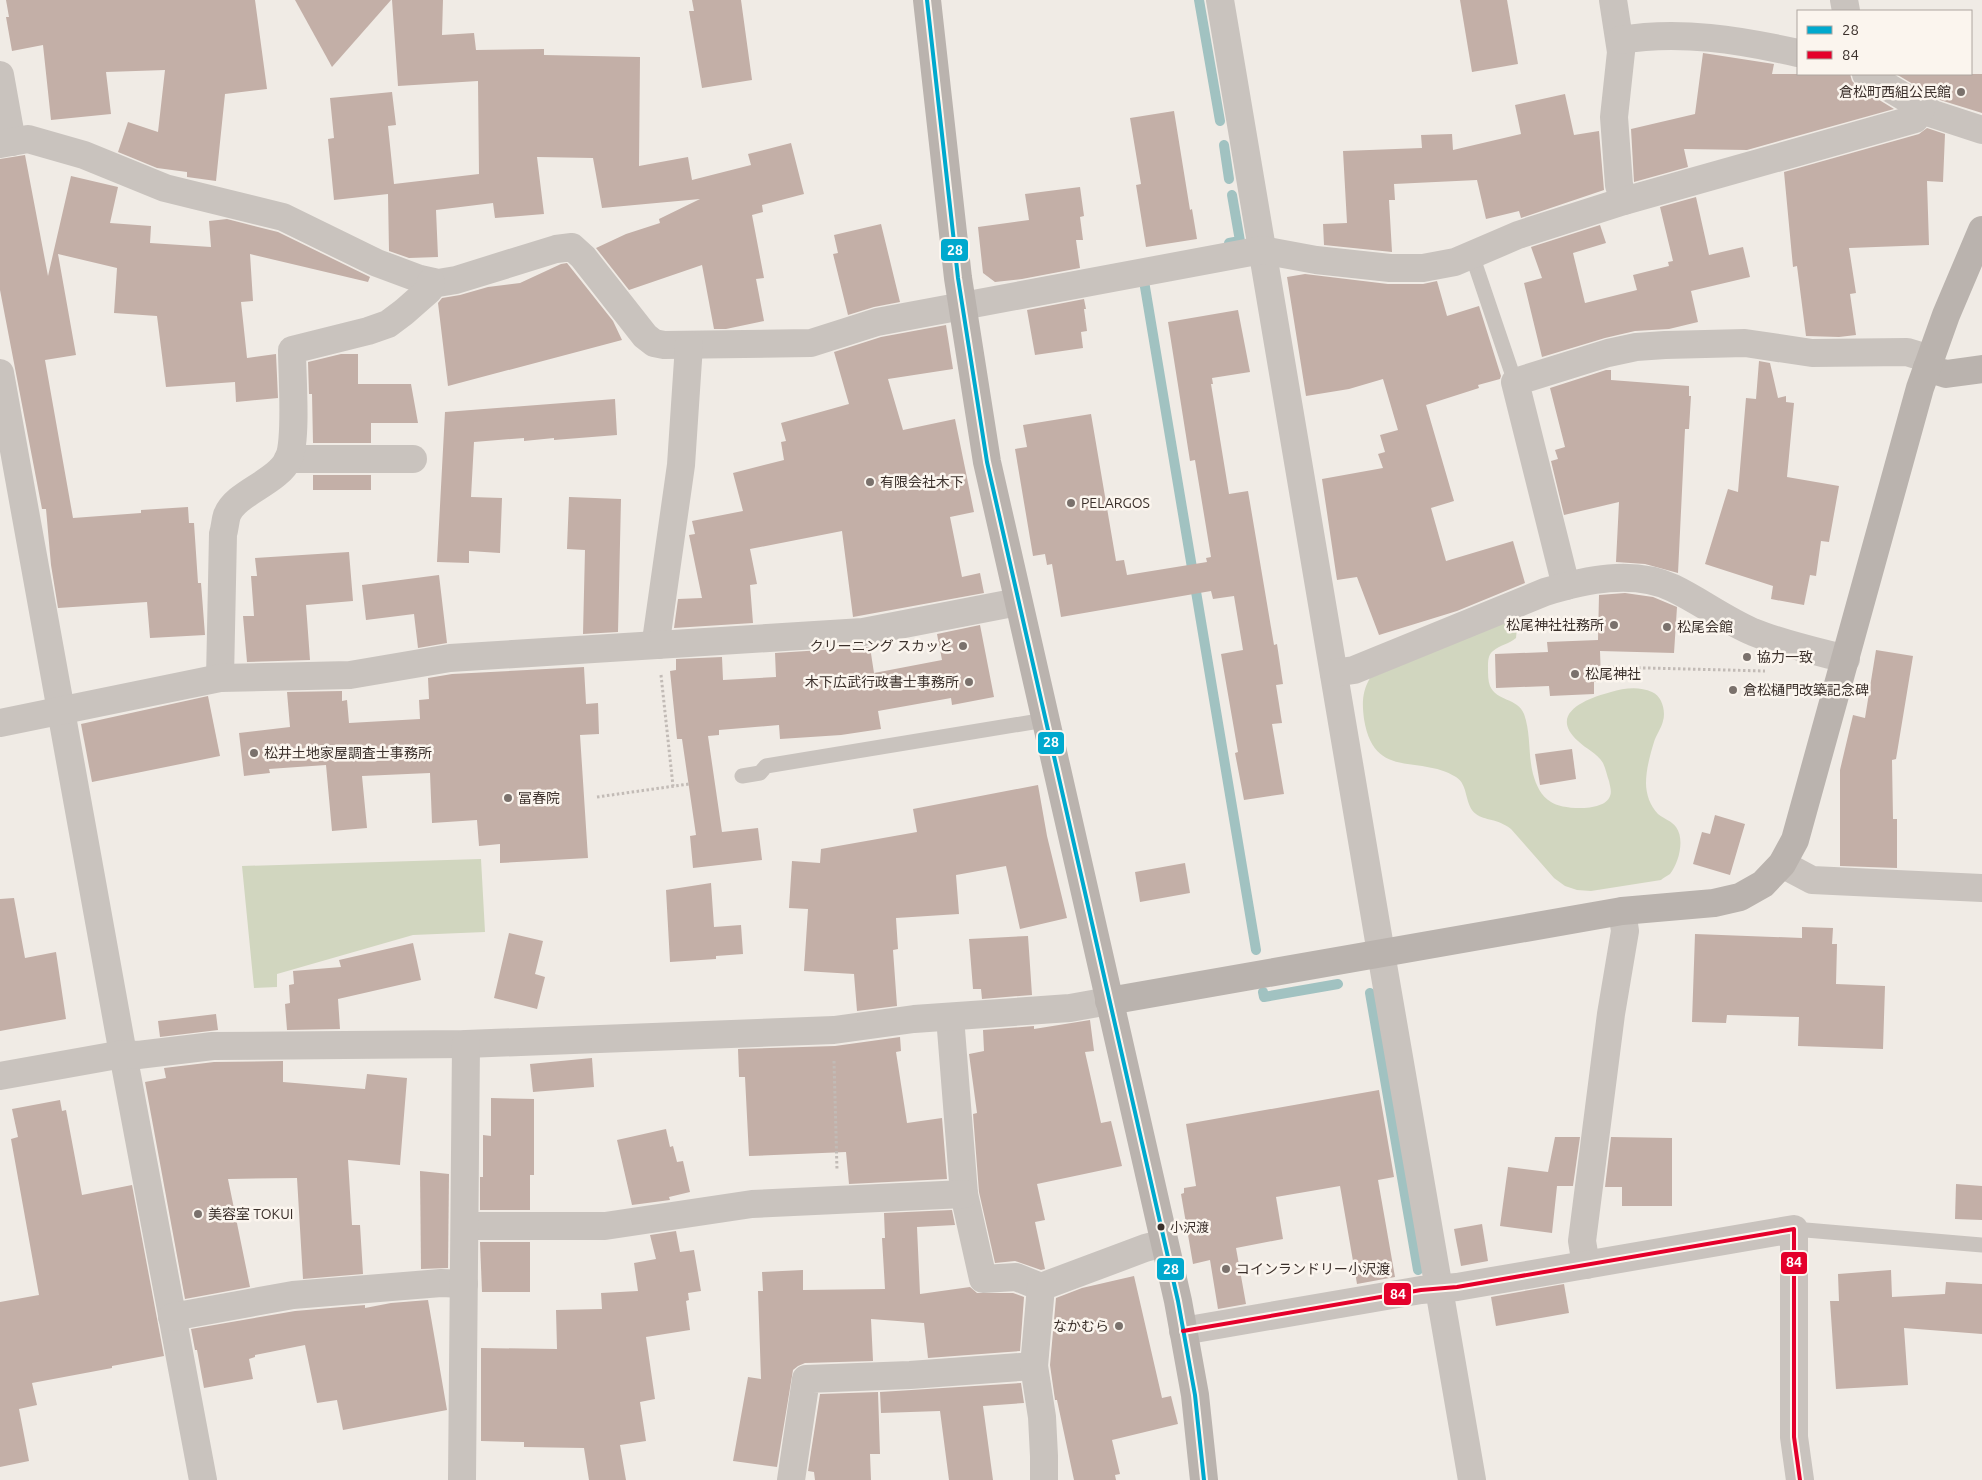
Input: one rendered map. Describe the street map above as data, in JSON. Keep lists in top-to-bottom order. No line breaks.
{"places":["倉松町西組公民館","有限会社木下","PELARGOS","松尾神社社務所","松尾会館","クリーニング スカッと","協力一致","松尾神社","木下広武行政書士事務所","倉松樋門改築記念碑","松井土地家屋調査士事務所","冨春院","美容室 TOKUI","小沢渡","コインランドリー小沢渡","なかむら"],"lines":["transit line 28","transit line 84"],"legend":["28","84"]}
